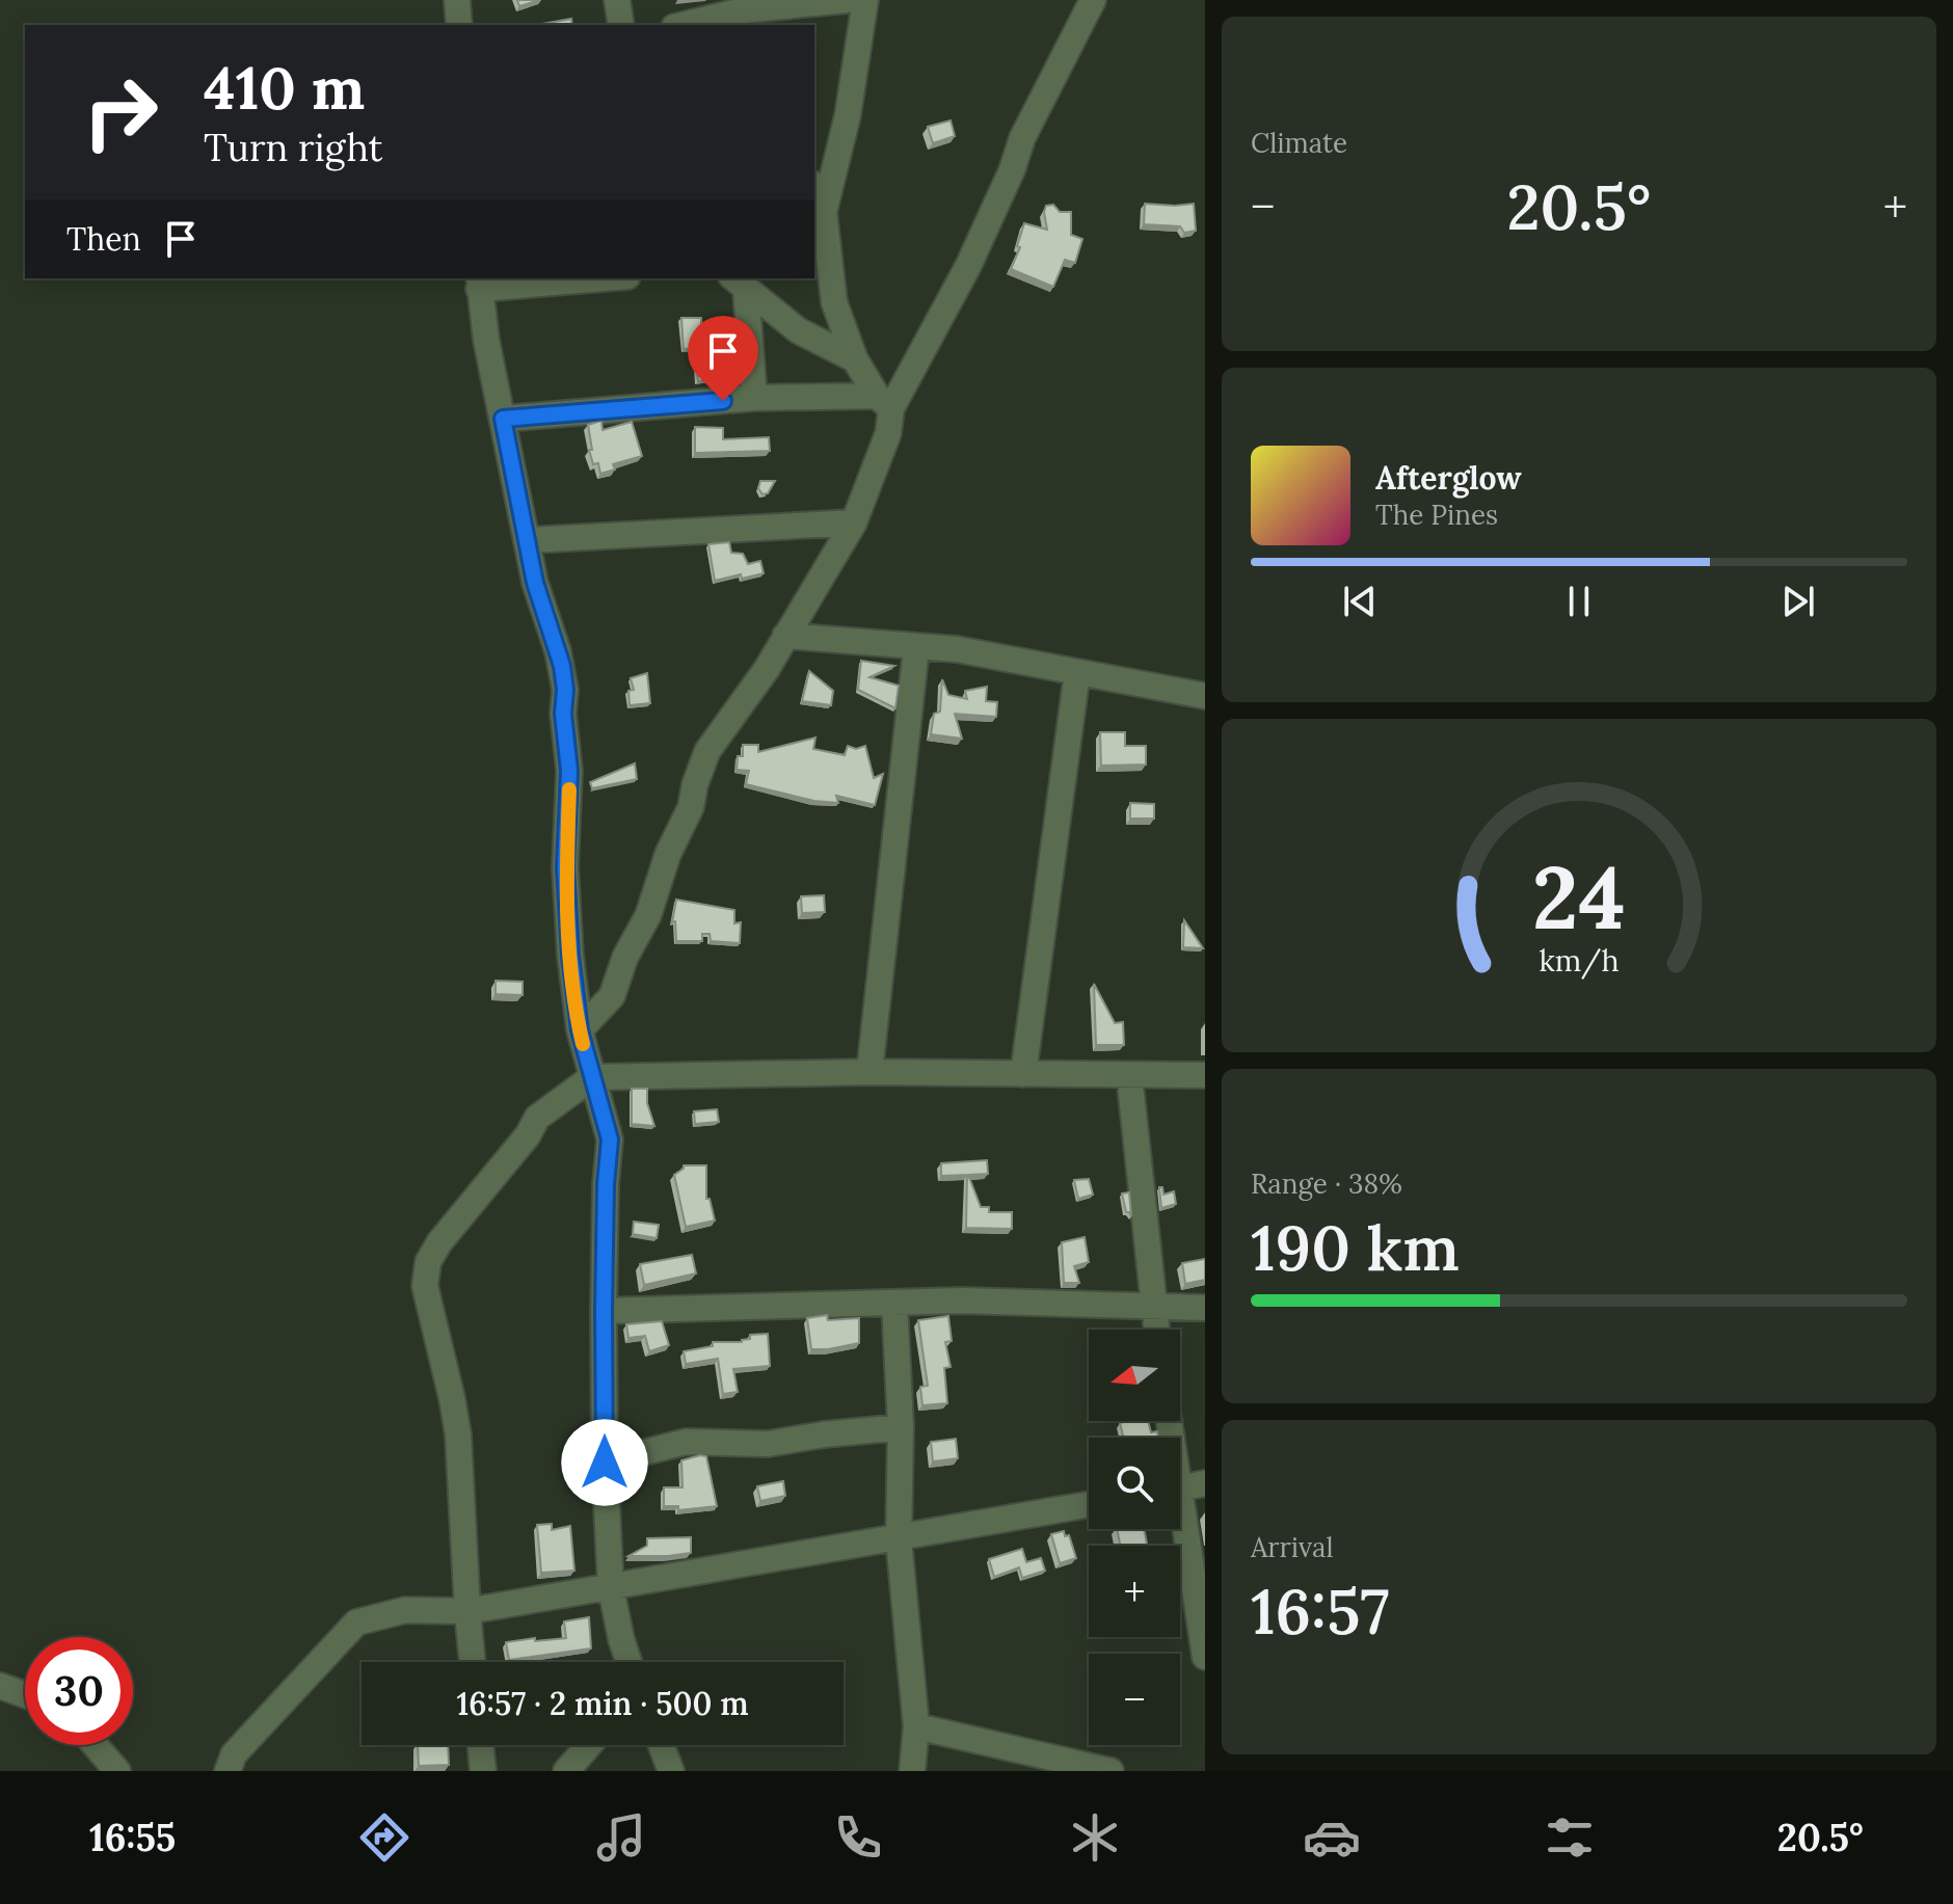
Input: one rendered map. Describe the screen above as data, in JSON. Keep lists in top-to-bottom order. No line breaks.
{"north":"left","page":{"tile":["Climate",["Range · 38%","190 km"],["Arrival","16:57"]],"turn":["410 m","Turn right"],"heat":["−","20.5°","+"],"then":"Then","song":["Afterglow","The Pines"],"map_buttons":["+","−"],"limit":"30","trip":"16:57 · 2 min · 500 m","tabs":["16:55","20.5°"],"gauge":["24","km/h"]}}
